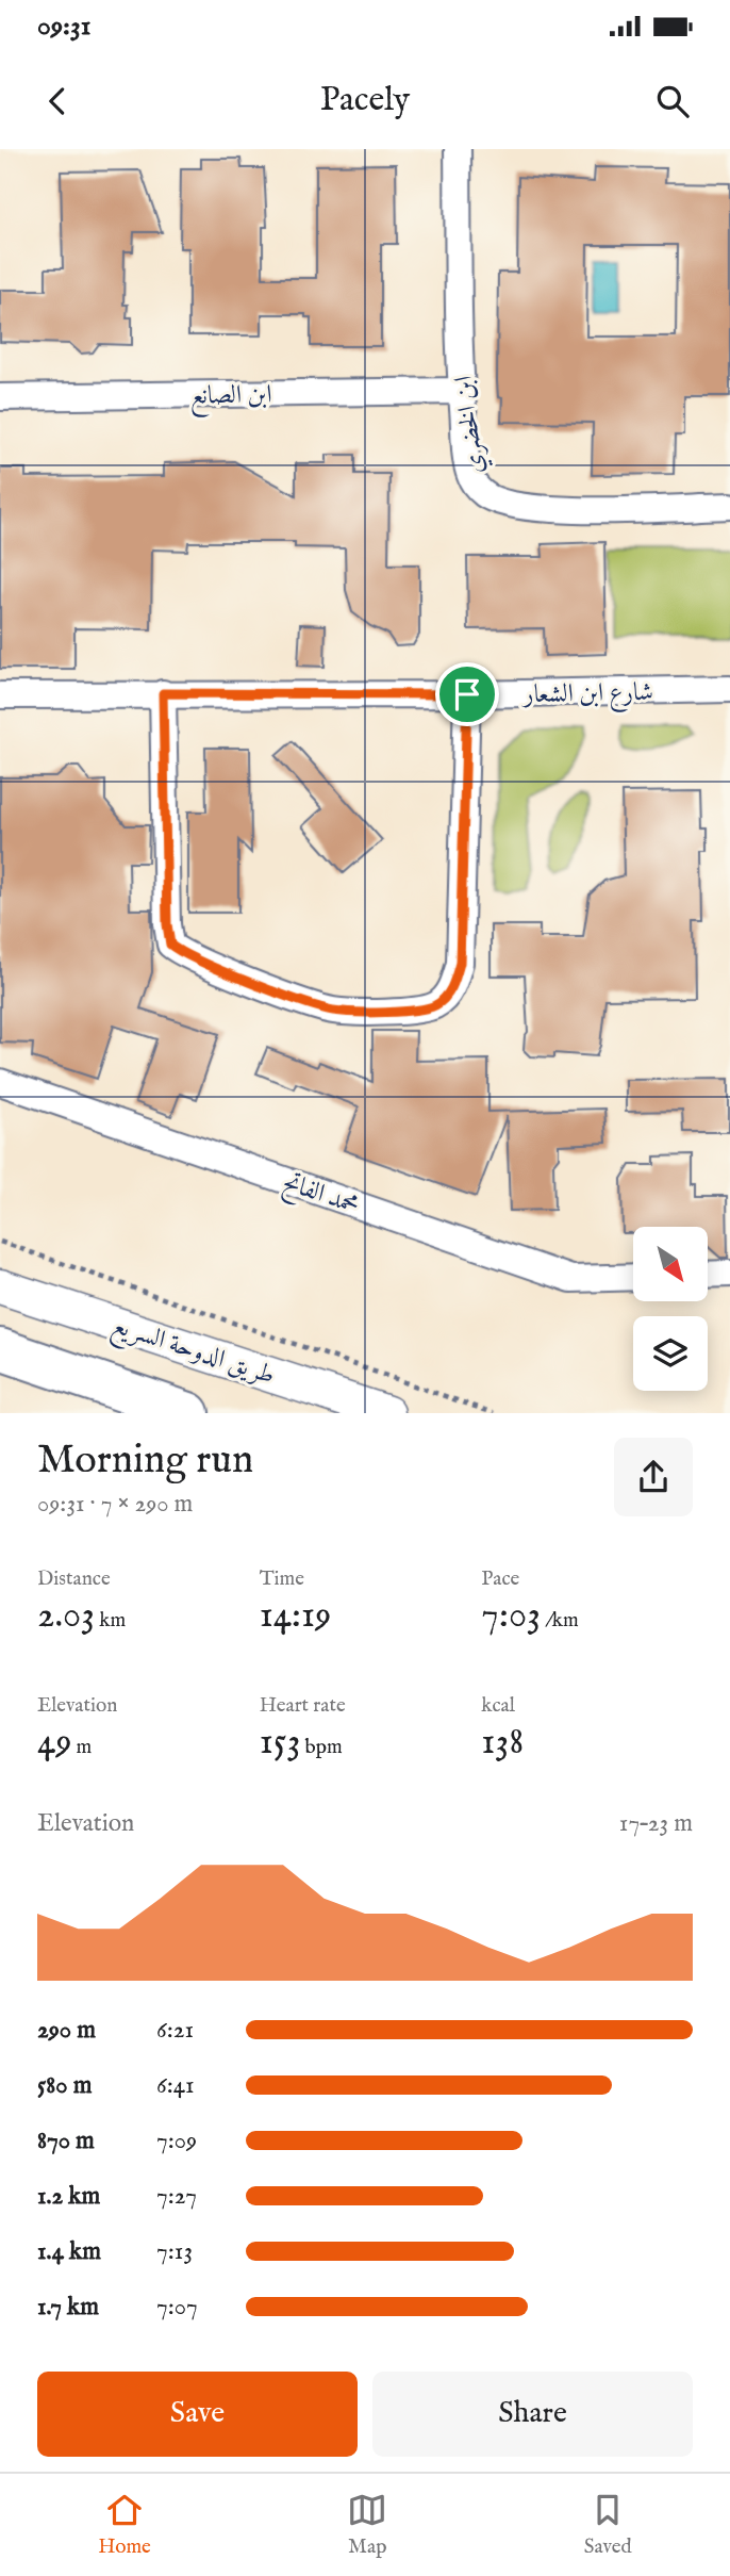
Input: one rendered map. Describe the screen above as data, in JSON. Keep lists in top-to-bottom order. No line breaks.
{"streets":{"street":["ابن الصانع","ابن الخضري","شارع ابن الشعار","محمد الفاتح","طريق الدوحة السريع"]},"crossings":[["ابن الصانع","ابن الخضري"]],"north":"bottom right","page":{"status":"09:31","header":"Pacely","heading":["Morning run","09:31 · 7 × 290 m"],"stats":[["Distance","2.03 km"],["Time","14:19"],["Pace","7:03 /km"],["Elevation","49 m"],["Heart rate","153 bpm"],["kcal","138"]],"chart":["Elevation","17–23 m"],"list":[{"name":"290 m","note":"6:21"},{"name":"580 m","note":"6:41"},{"name":"870 m","note":"7:09"},{"name":"1.2 km","note":"7:27"},{"name":"1.4 km","note":"7:13"},{"name":"1.7 km","note":"7:07"}],"buttons":["Save","Share"],"tabs":["Home","Map","Saved"]}}
